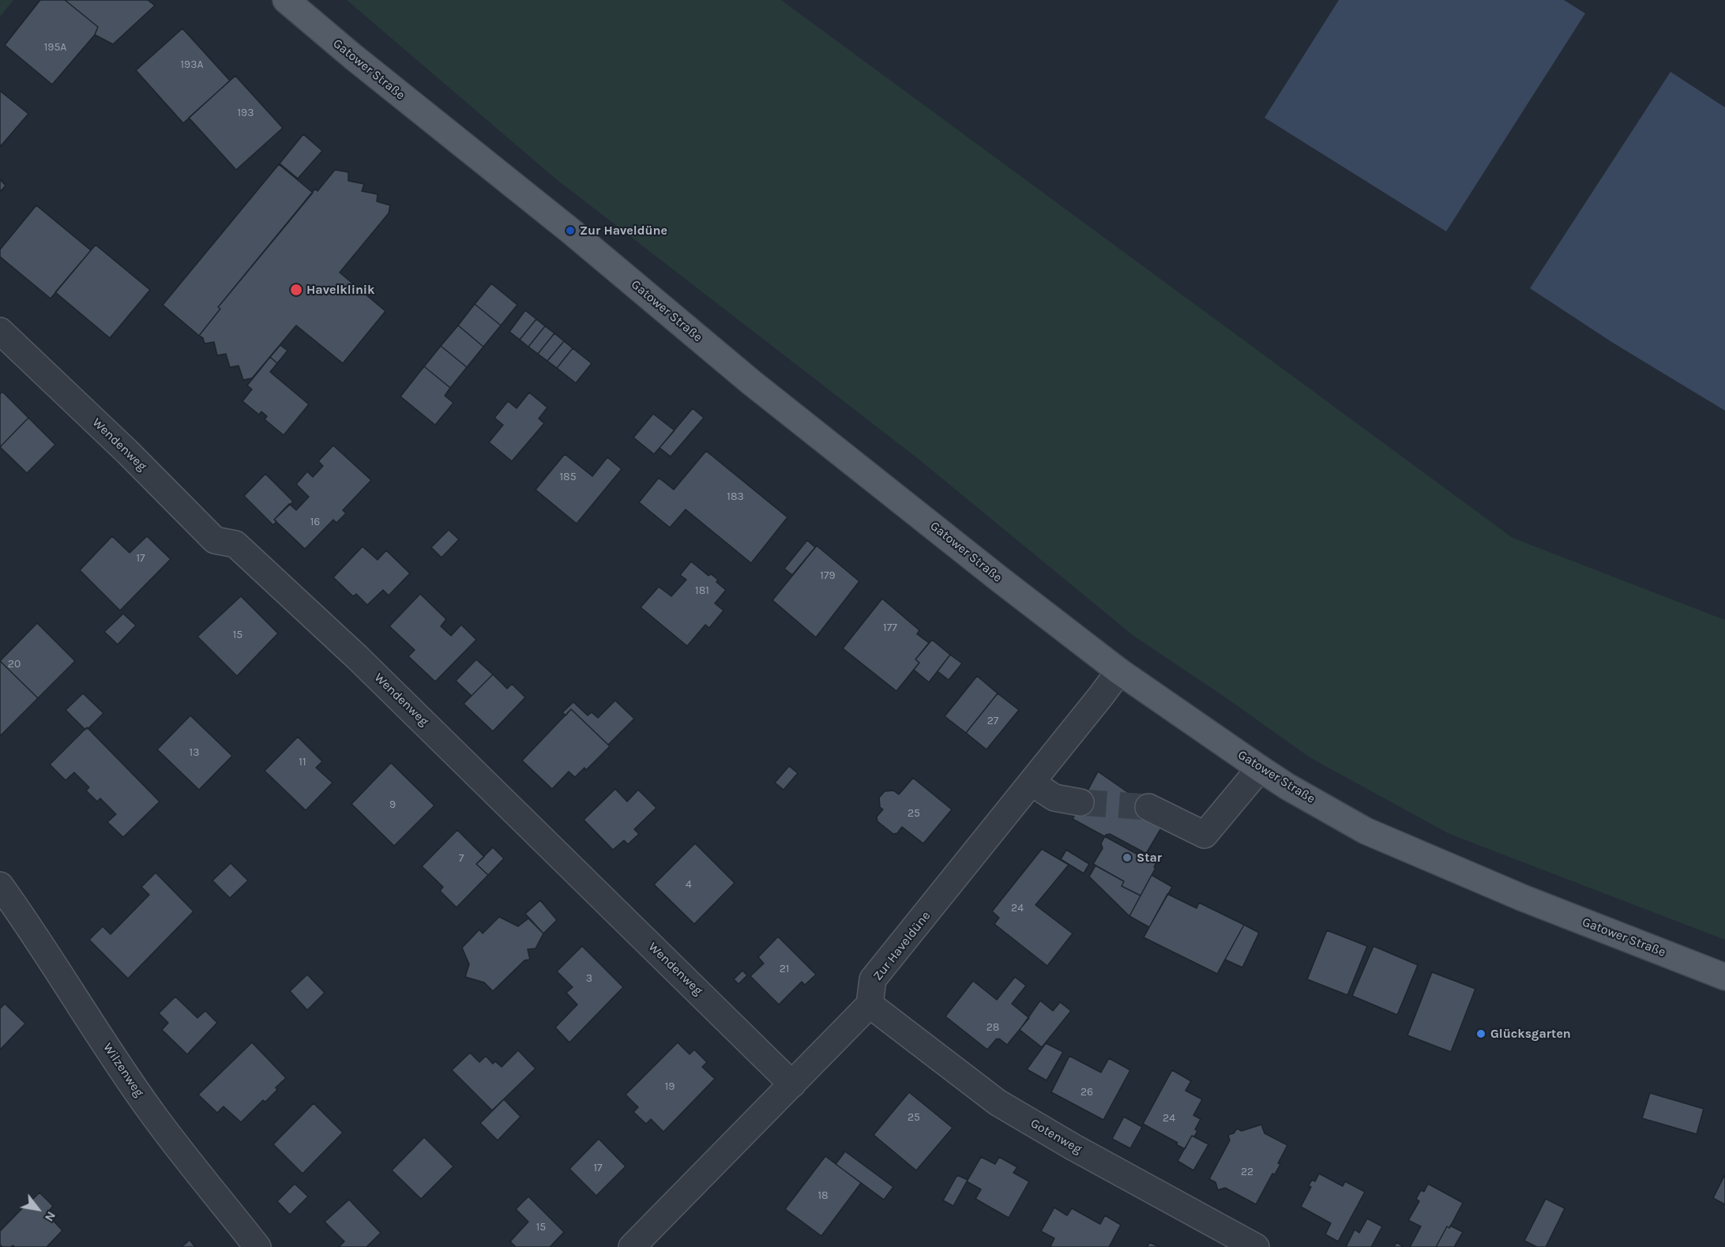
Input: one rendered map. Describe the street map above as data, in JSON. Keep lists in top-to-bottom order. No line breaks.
{"streets":{"main road":["Gatower Straße"],"street":["Wendenweg","Zur Haveldüne","Wilzenweg","Gotenweg"]},"crossings":[["Gatower Straße","Zur Haveldüne"],["Zur Haveldüne","Gotenweg"]],"places":["Zur Haveldüne","Havelklinik","Star","Glücksgarten"],"house_numbers":["195A","193A","193","185","183","16","17","179","181","177","15","20","27","13","11","9","25","7","4","24","21","3","28","19","26","25","24","17","22","18","15"],"north":"bottom right"}
